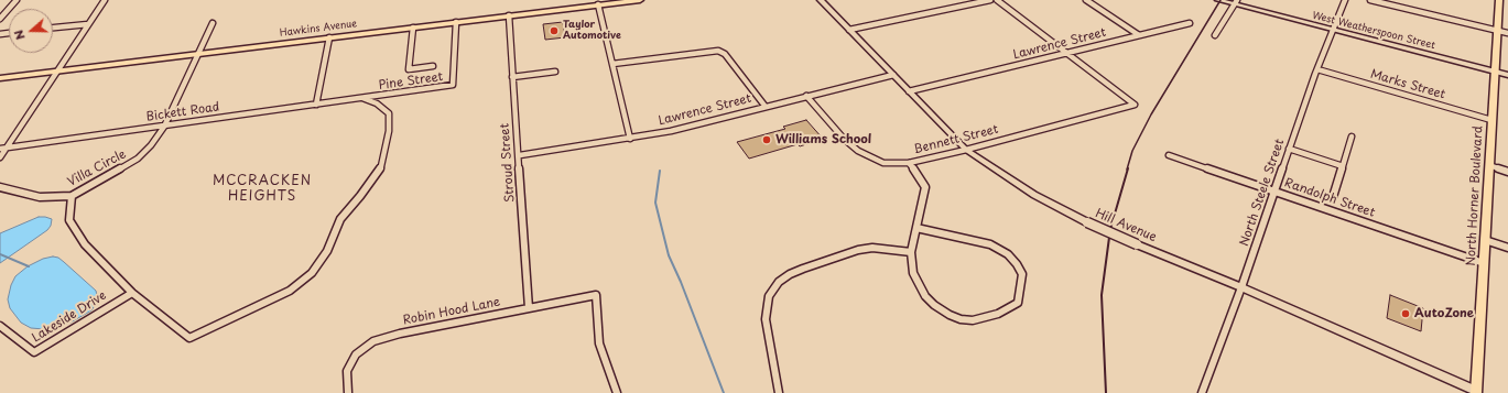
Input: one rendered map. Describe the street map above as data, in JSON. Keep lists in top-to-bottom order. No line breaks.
{"streets":{"main road":["Hawkins Avenue","North Horner Boulevard"],"street":["West Weatherspoon Street","Lawrence Street","Pine Street","Marks Street","Bickett Road","Bennett Street","Stroud Street","Villa Circle","North Steele Street","Randolph Street","Hill Avenue","Robin Hood Lane","Lakeside Drive"]},"crossings":[["Hawkins Avenue","Pine Street"],["Hawkins Avenue","Stroud Street"],["Hawkins Avenue","Villa Circle"],["West Weatherspoon Street","North Steele Street"],["West Weatherspoon Street","North Horner Boulevard"],["Lawrence Street","Bennett Street"],["Lawrence Street","Stroud Street"],["Lawrence Street","Hill Avenue"],["Pine Street","Bickett Road"],["Marks Street","North Steele Street"],["Marks Street","North Horner Boulevard"],["Bickett Road","Villa Circle"],["Bennett Street","Hill Avenue"],["Stroud Street","Robin Hood Lane"],["North Steele Street","Randolph Street"],["North Steele Street","Hill Avenue"],["North Horner Boulevard","Randolph Street"],["North Horner Boulevard","Hill Avenue"]],"districts":["MCCRACKEN HEIGHTS"],"places":["Taylor Automotive","Williams School","AutoZone"],"north":"left"}
